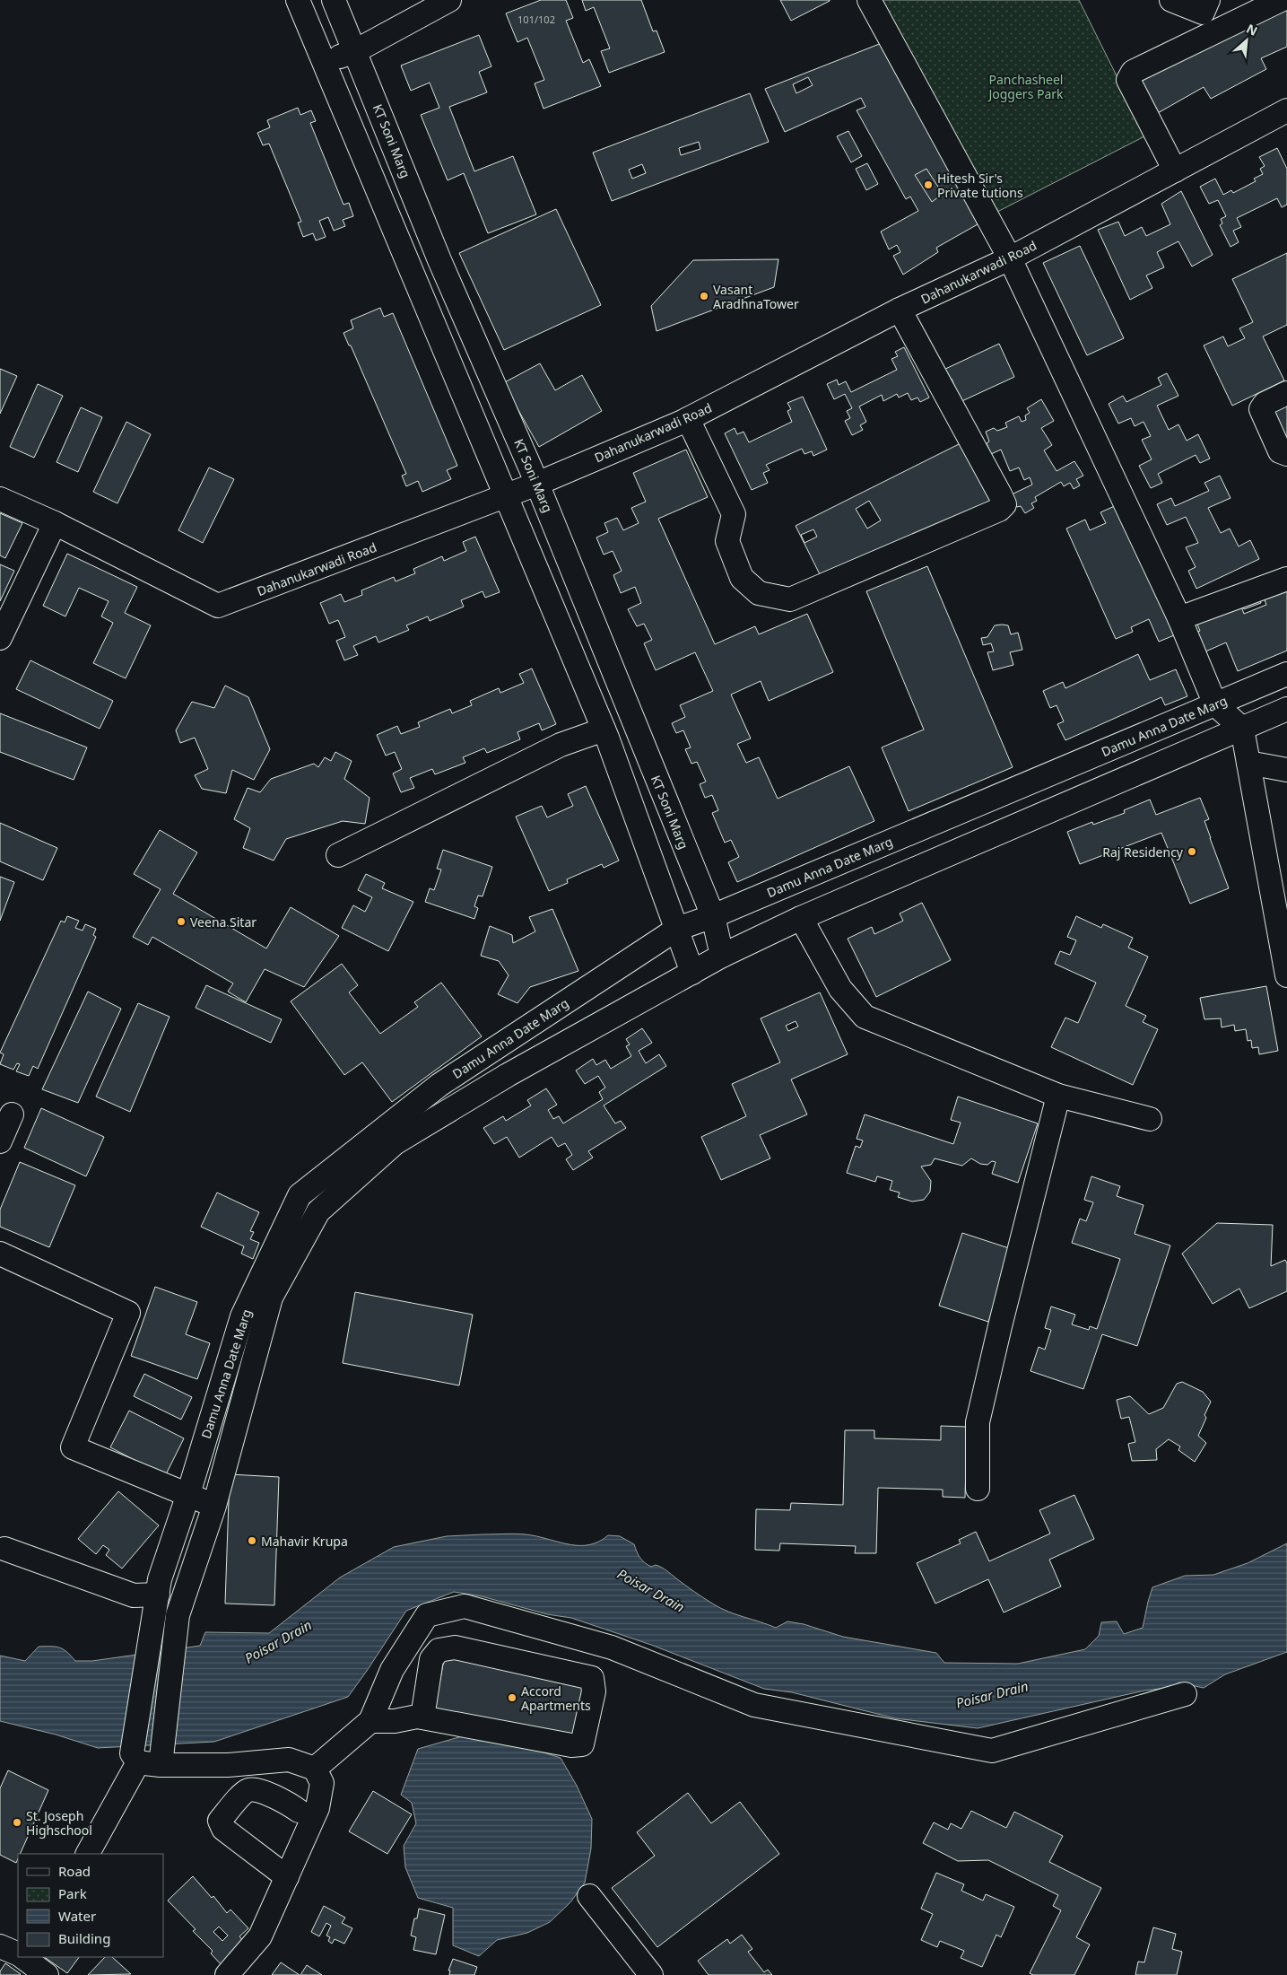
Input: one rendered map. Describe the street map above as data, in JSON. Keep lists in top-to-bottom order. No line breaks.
{"streets":{"street":["KT Soni Marg","Dahanukarwadi Road","Damu Anna Date Marg"]},"crossings":[["KT Soni Marg","Dahanukarwadi Road"],["KT Soni Marg","Damu Anna Date Marg"]],"water":["Poisar Drain"],"parks":["Panchasheel Joggers Park"],"places":["Hitesh Sir's Private tutions","Vasant AradhnaTower","Raj Residency","Veena Sitar","Mahavir Krupa","Accord Apartments","St. Joseph Highschool"],"house_numbers":["101/102"],"legend":["Road","Park","Water","Building"],"north":"top right"}
